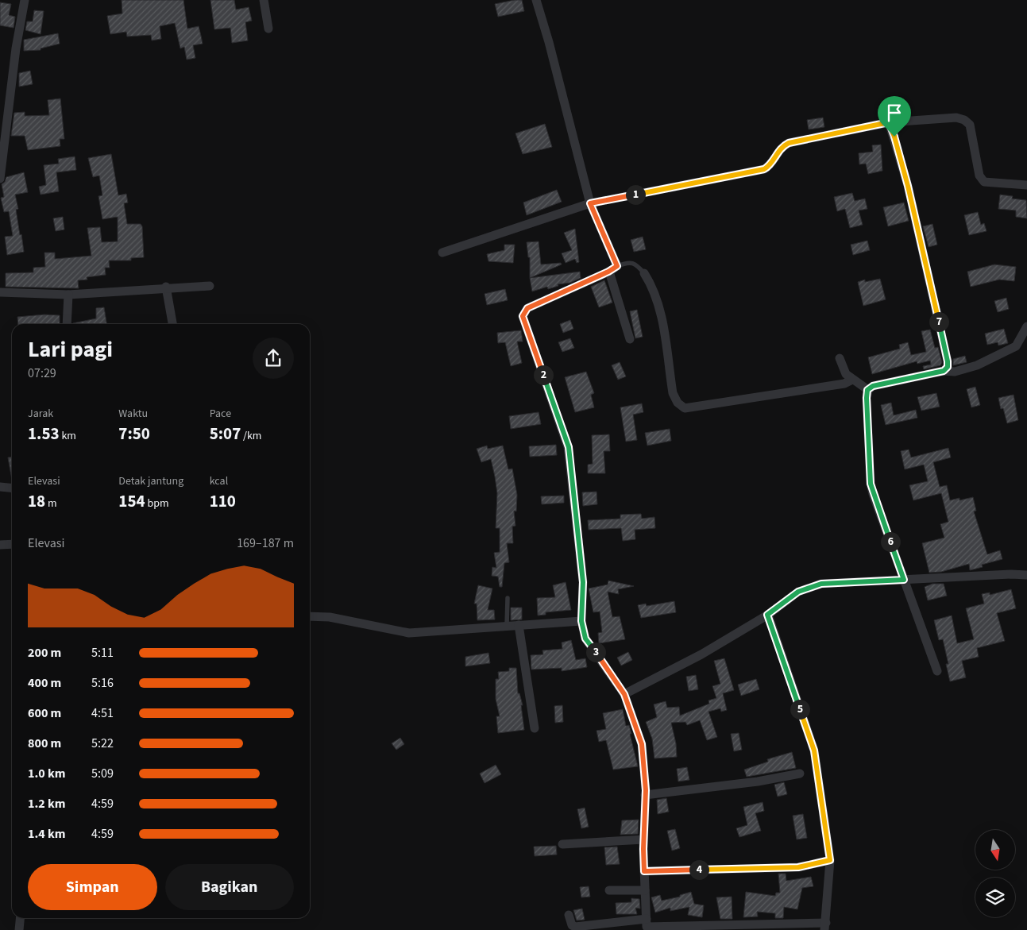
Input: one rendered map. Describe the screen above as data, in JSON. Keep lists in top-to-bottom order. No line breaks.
{"north":"bottom","page":{"pins":["1","7","2","6","3","5","4"],"heading":["Lari pagi","07:29"],"stats":[["Jarak","1.53 km"],["Waktu","7:50"],["Pace","5:07 /km"],["Elevasi","18 m"],["Detak jantung","154 bpm"],["kcal","110"]],"chart":["Elevasi","169–187 m"],"list":[{"name":"200 m","note":"5:11"},{"name":"400 m","note":"5:16"},{"name":"600 m","note":"4:51"},{"name":"800 m","note":"5:22"},{"name":"1.0 km","note":"5:09"},{"name":"1.2 km","note":"4:59"},{"name":"1.4 km","note":"4:59"}],"buttons":["Simpan","Bagikan"]}}
